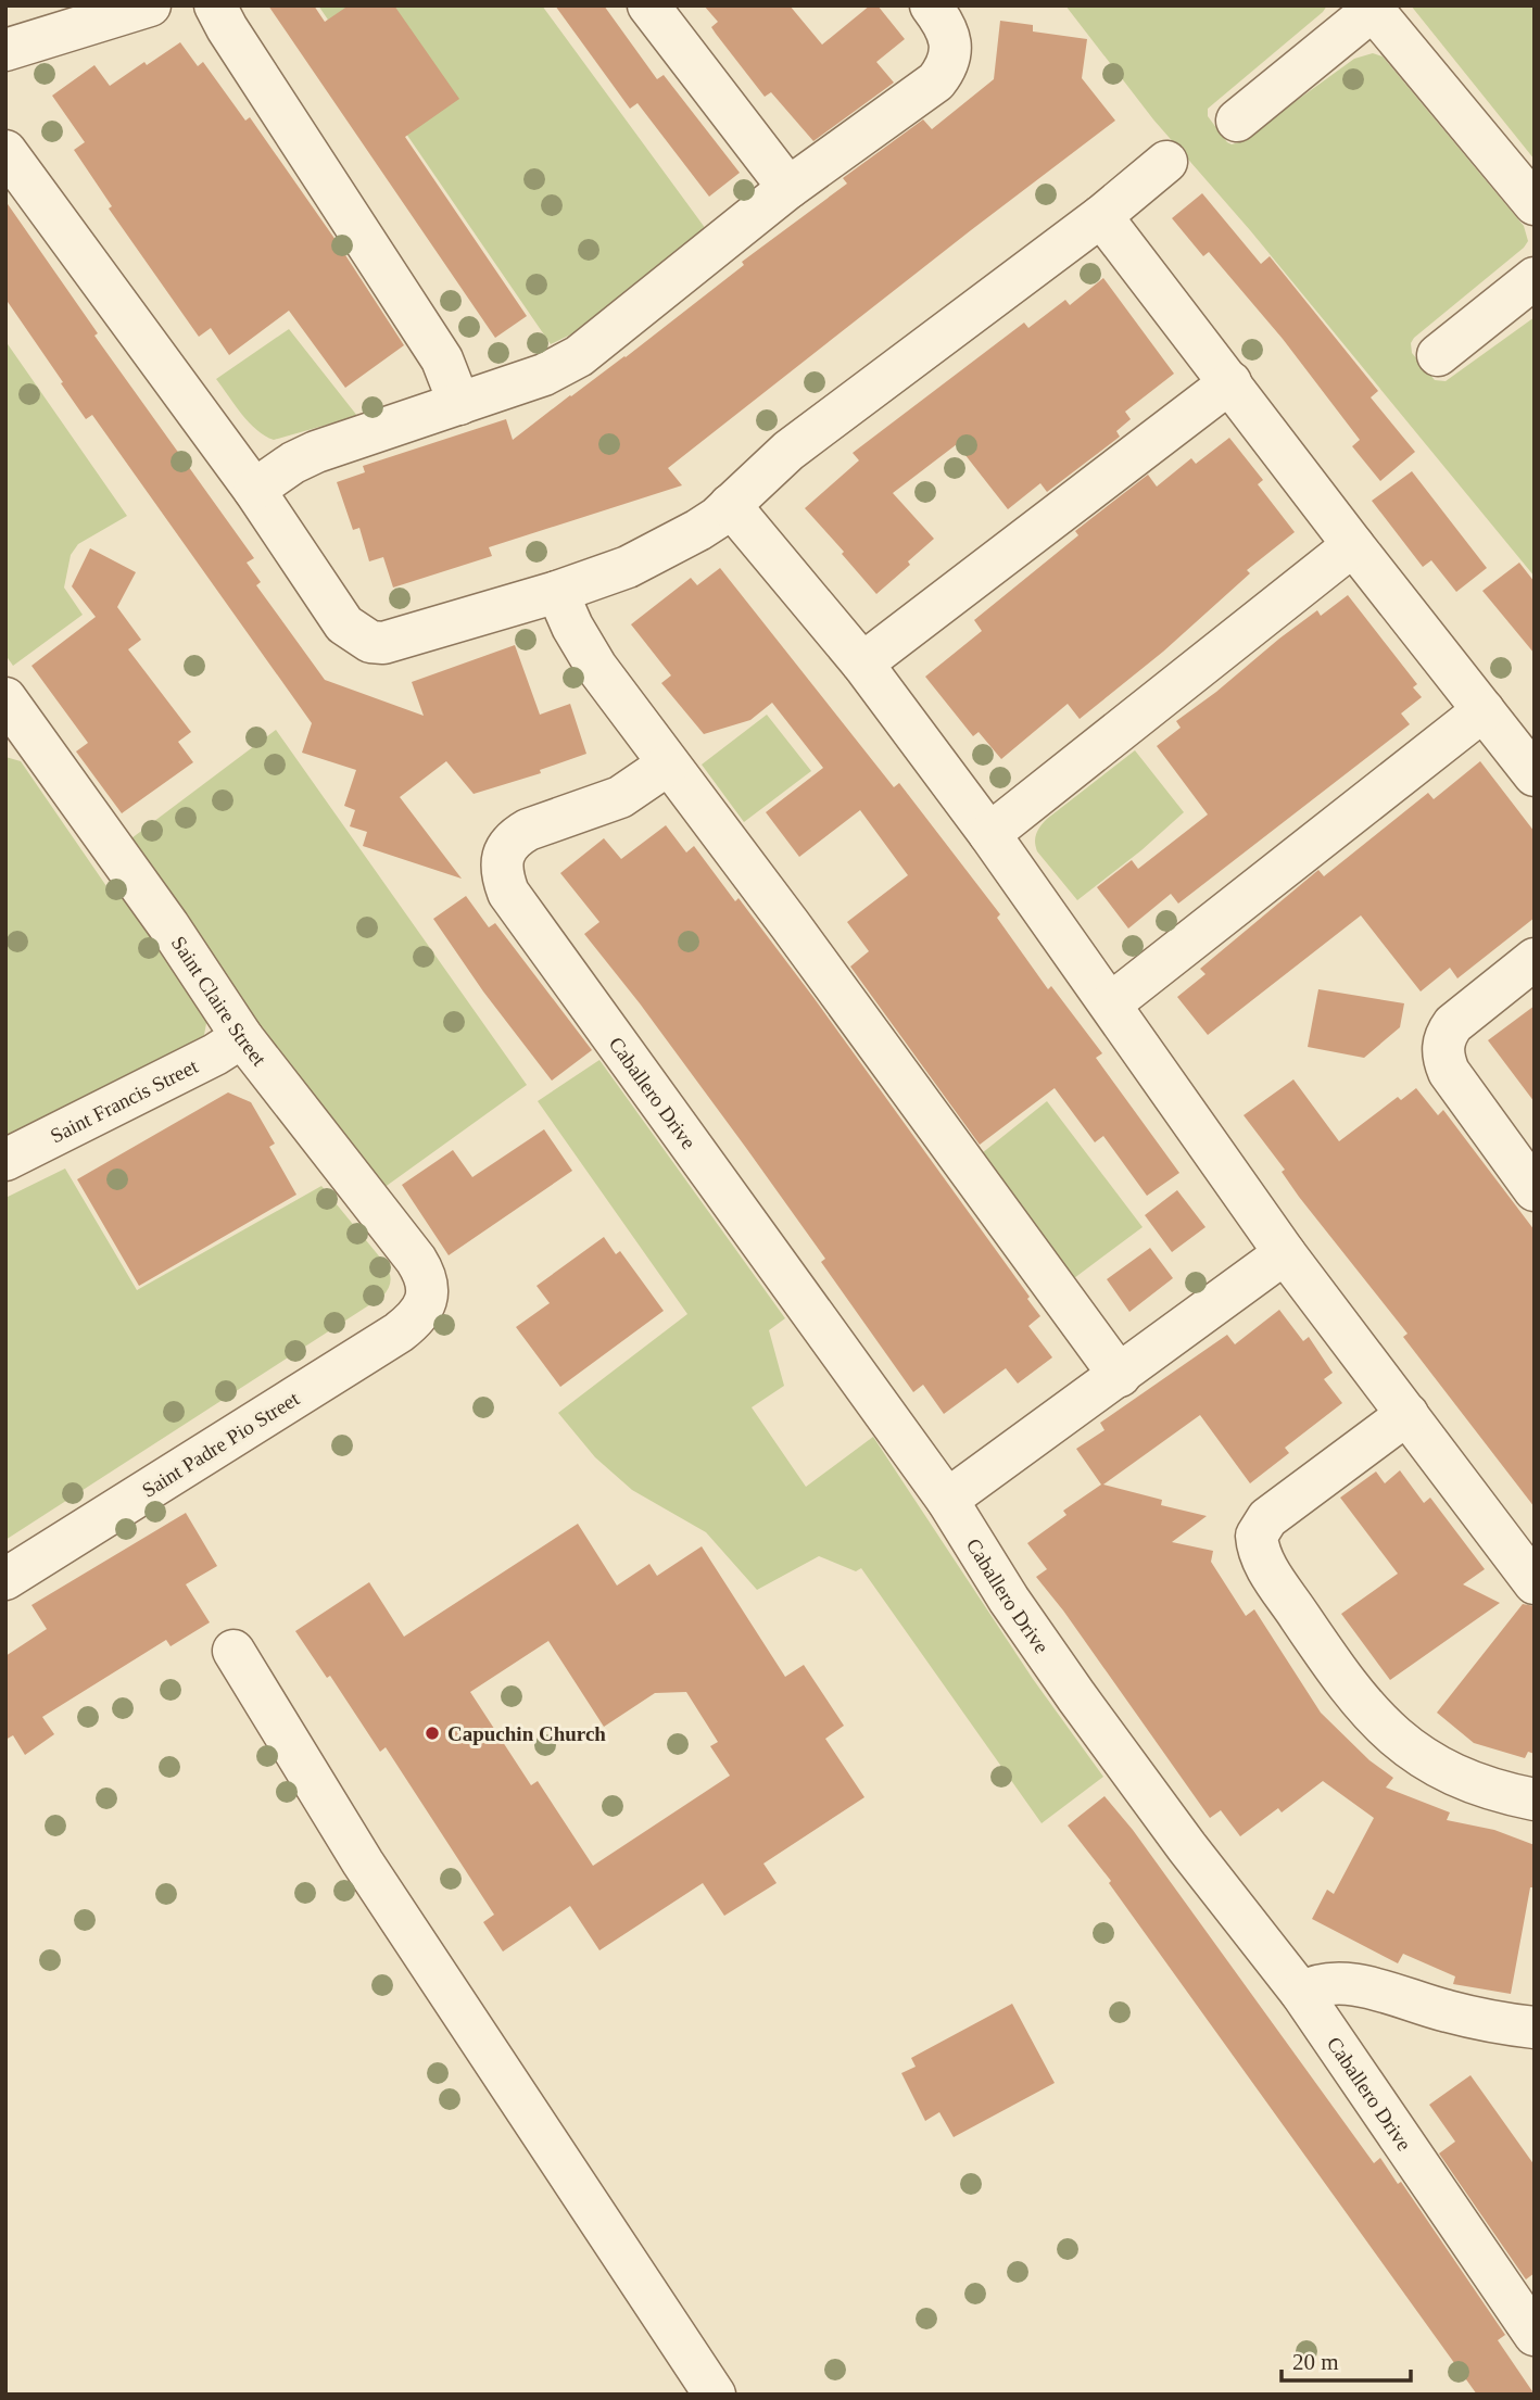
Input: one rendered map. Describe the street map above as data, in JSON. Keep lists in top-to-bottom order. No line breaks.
{"streets":{"street":["Saint Claire Street","Caballero Drive","Saint Francis Street","Saint Padre Pio Street"]},"crossings":[["Saint Claire Street","Saint Francis Street"],["Saint Claire Street","Saint Padre Pio Street"]],"places":["Capuchin Church"],"scale_bar":"20 m"}
